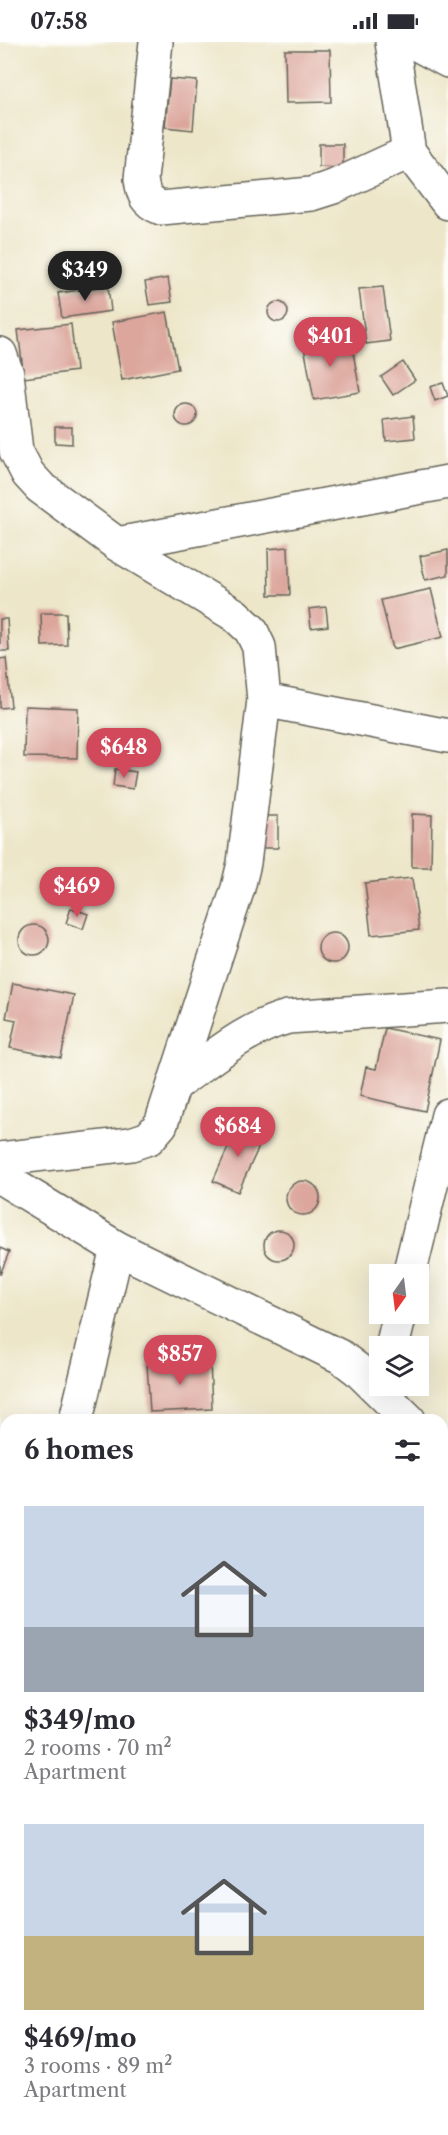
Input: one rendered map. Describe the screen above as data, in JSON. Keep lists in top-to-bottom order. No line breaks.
{"north":"bottom","page":{"status":"07:58","price":["$349","$401","$648","$469","$684","$857"],"heading":"6 homes","list":[{"name":"$349/mo","note":"2 rooms · 70 m² · Apartment"},{"name":"$469/mo","note":"3 rooms · 89 m² · Apartment"}]}}
